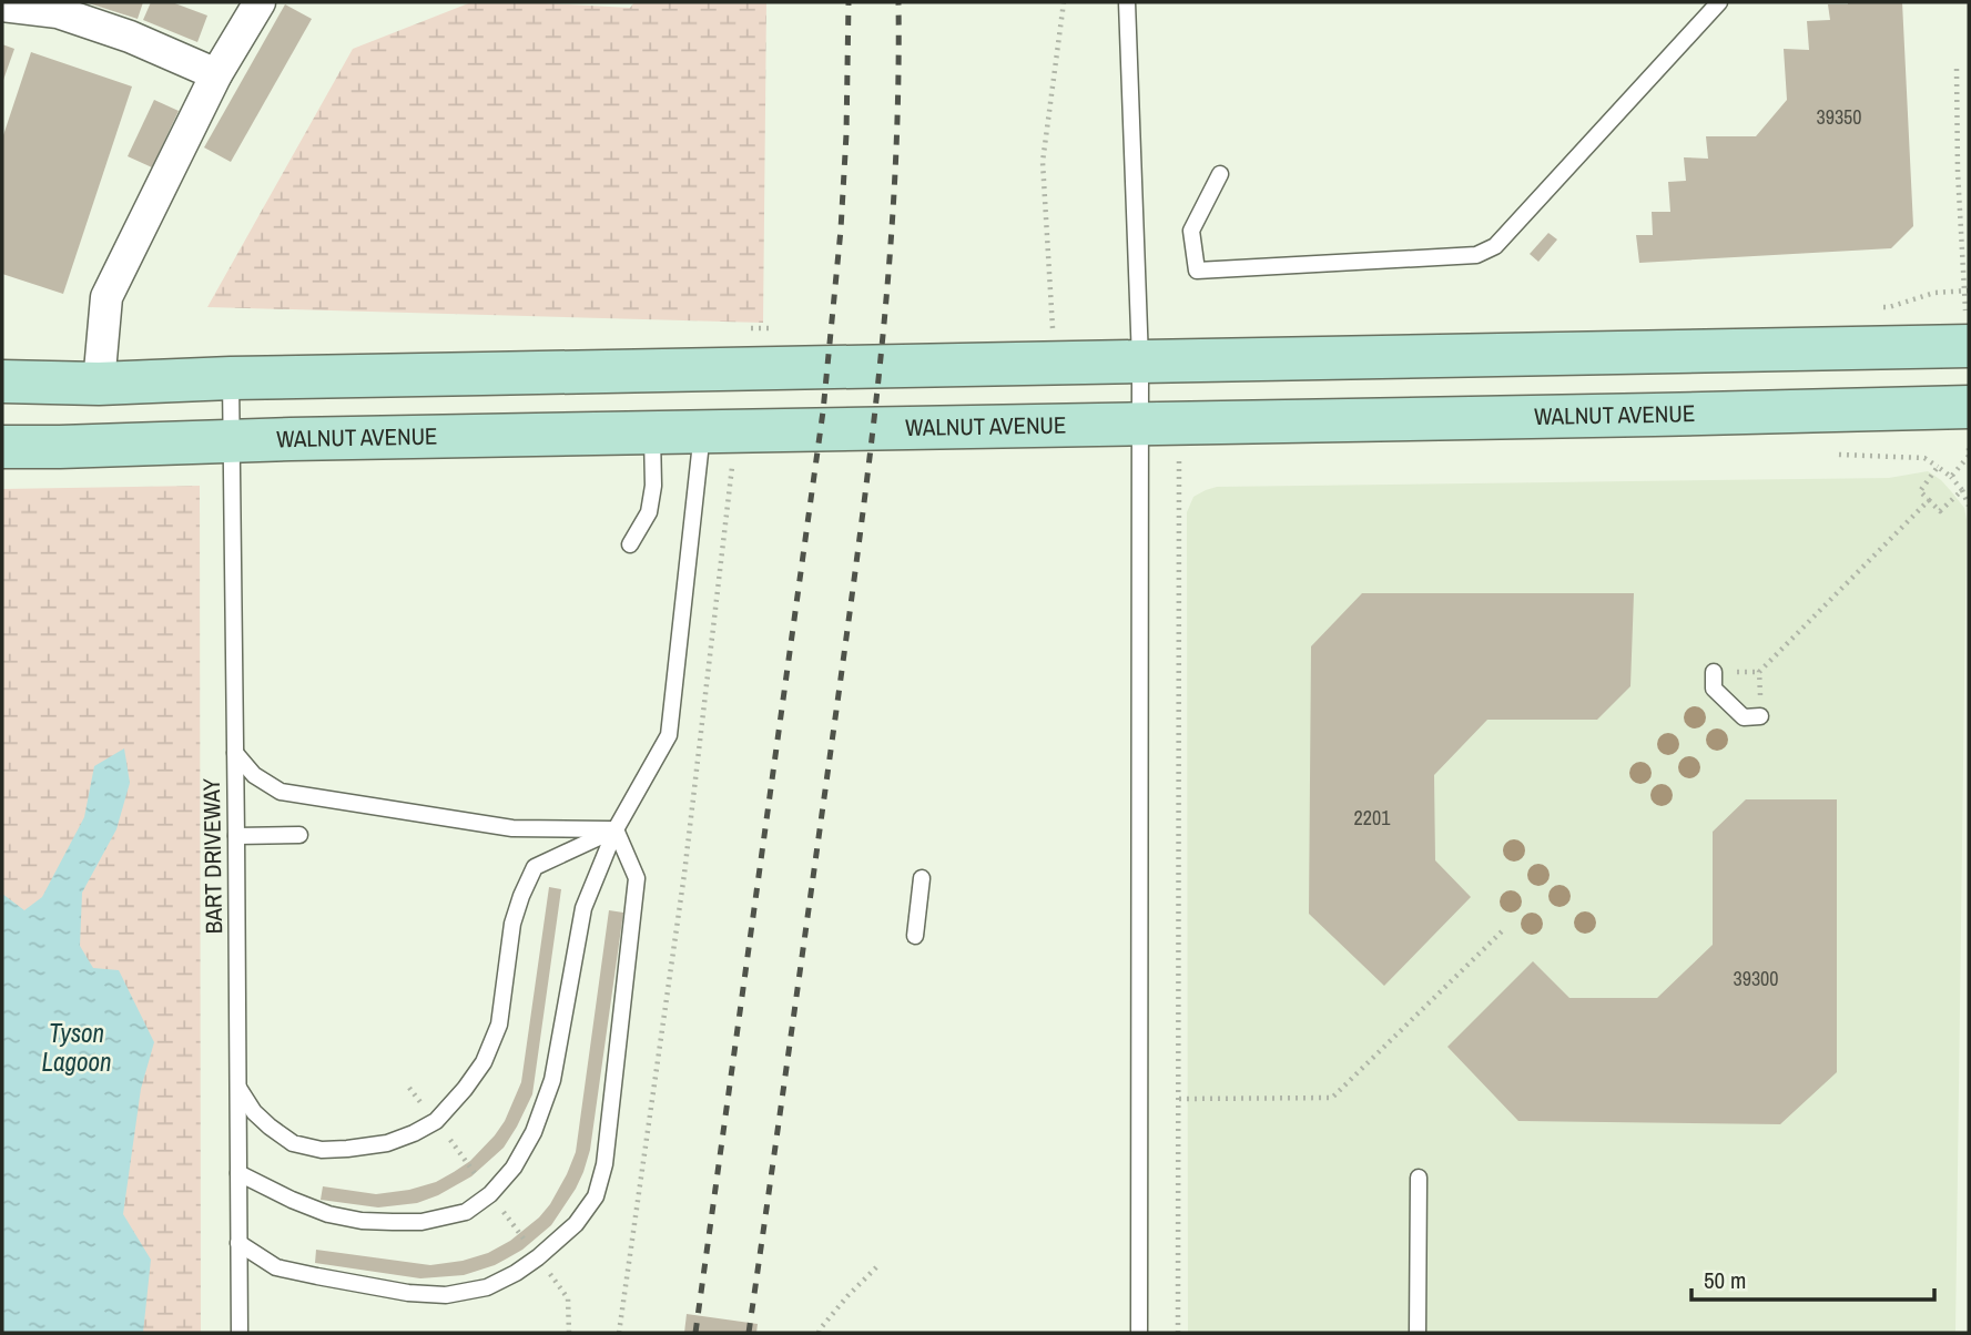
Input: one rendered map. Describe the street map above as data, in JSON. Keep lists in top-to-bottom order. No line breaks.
{"streets":{"main road":["WALNUT AVENUE"],"lane":["BART DRIVEWAY"]},"crossings":[["WALNUT AVENUE","BART DRIVEWAY"]],"water":["Tyson Lagoon"],"house_numbers":["39350","2201","39300"],"scale_bar":"50 m"}
